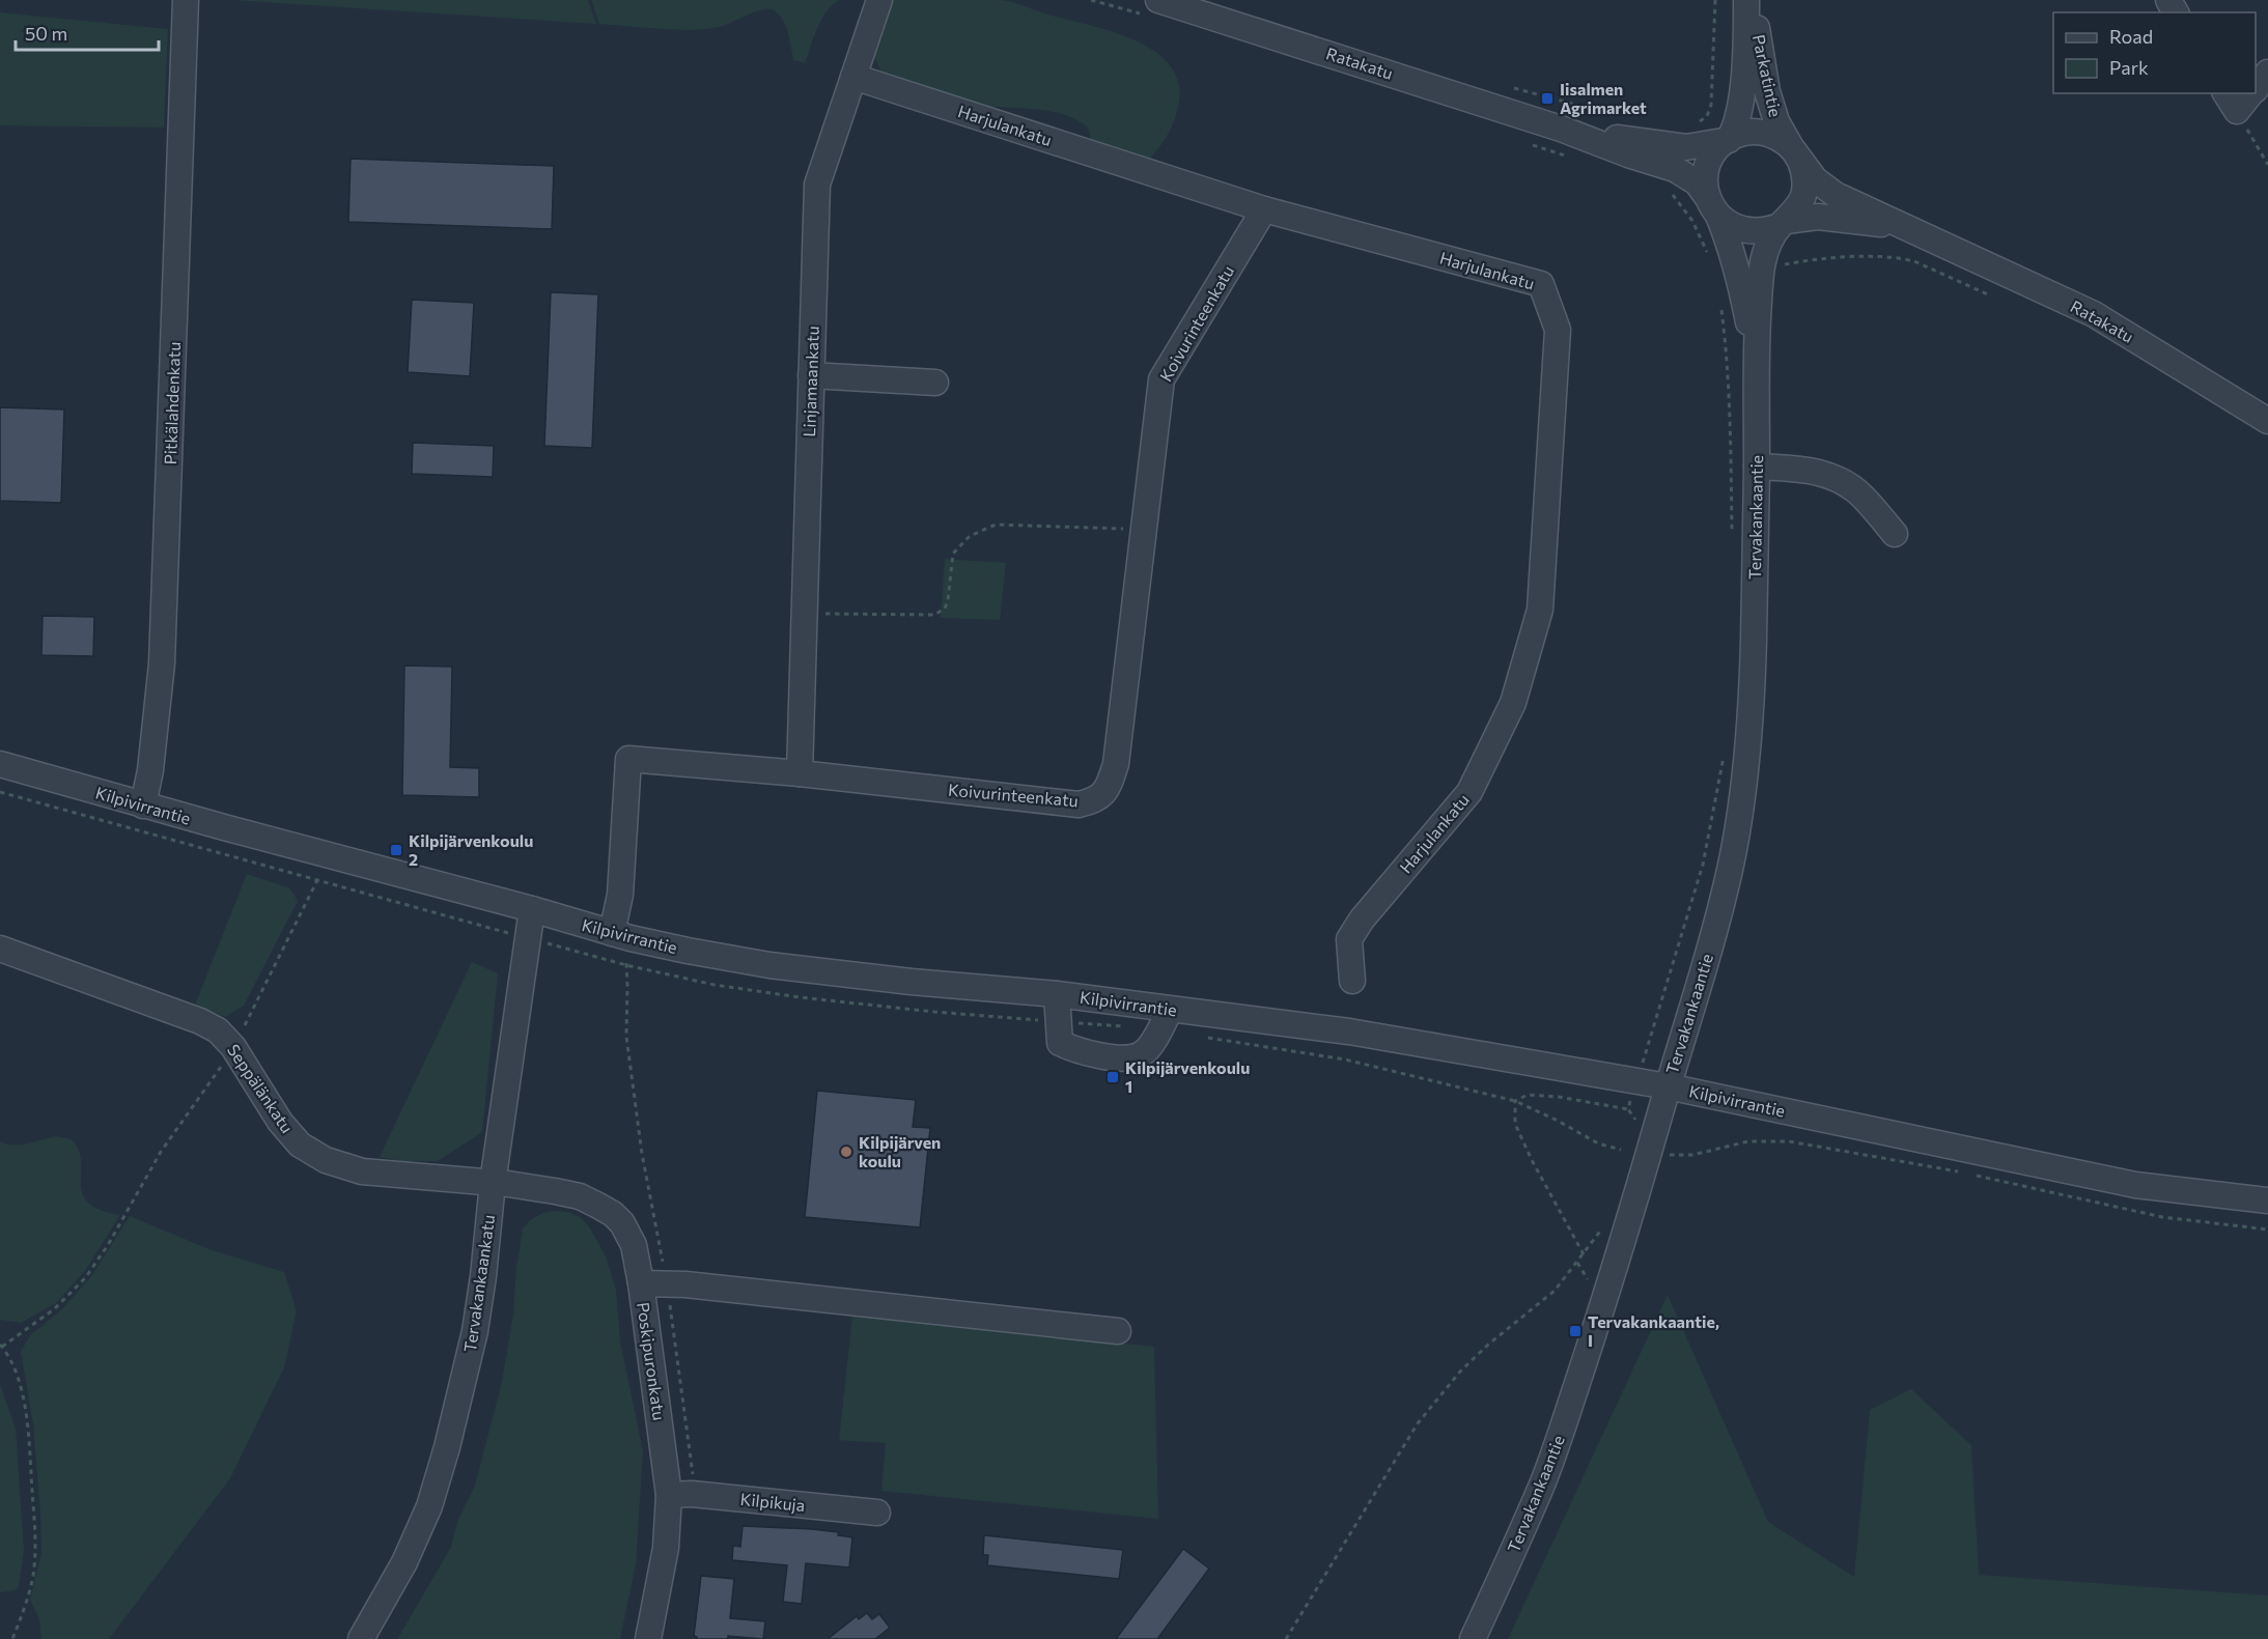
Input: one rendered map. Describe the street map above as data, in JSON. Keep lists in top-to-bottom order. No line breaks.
{"streets":{"street":["Ratakatu","Parkatintie","Harjulankatu","Koivurinteenkatu","Linjamaankatu","Pitkälahdenkatu","Tervakankaantie","Kilpivirrantie","Seppälänkatu","Tervakankaankatu","Poskipuronkatu","Kilpikuja"]},"crossings":[["Ratakatu","Parkatintie"],["Ratakatu","Tervakankaantie"],["Parkatintie","Tervakankaantie"],["Harjulankatu","Koivurinteenkatu"],["Harjulankatu","Linjamaankatu"],["Koivurinteenkatu","Linjamaankatu"],["Koivurinteenkatu","Kilpivirrantie"],["Pitkälahdenkatu","Kilpivirrantie"],["Tervakankaantie","Kilpivirrantie"],["Kilpivirrantie","Tervakankaankatu"],["Seppälänkatu","Tervakankaankatu"],["Seppälänkatu","Poskipuronkatu"],["Tervakankaankatu","Poskipuronkatu"],["Poskipuronkatu","Kilpikuja"]],"places":{"transit":["Iisalmen Agrimarket","Kilpijärvenkoulu 2","Kilpijärvenkoulu 1","Tervakankaantie, I"],"other":["Kilpijärven koulu"]},"legend":["Road","Park"],"scale_bar":"50 m"}
